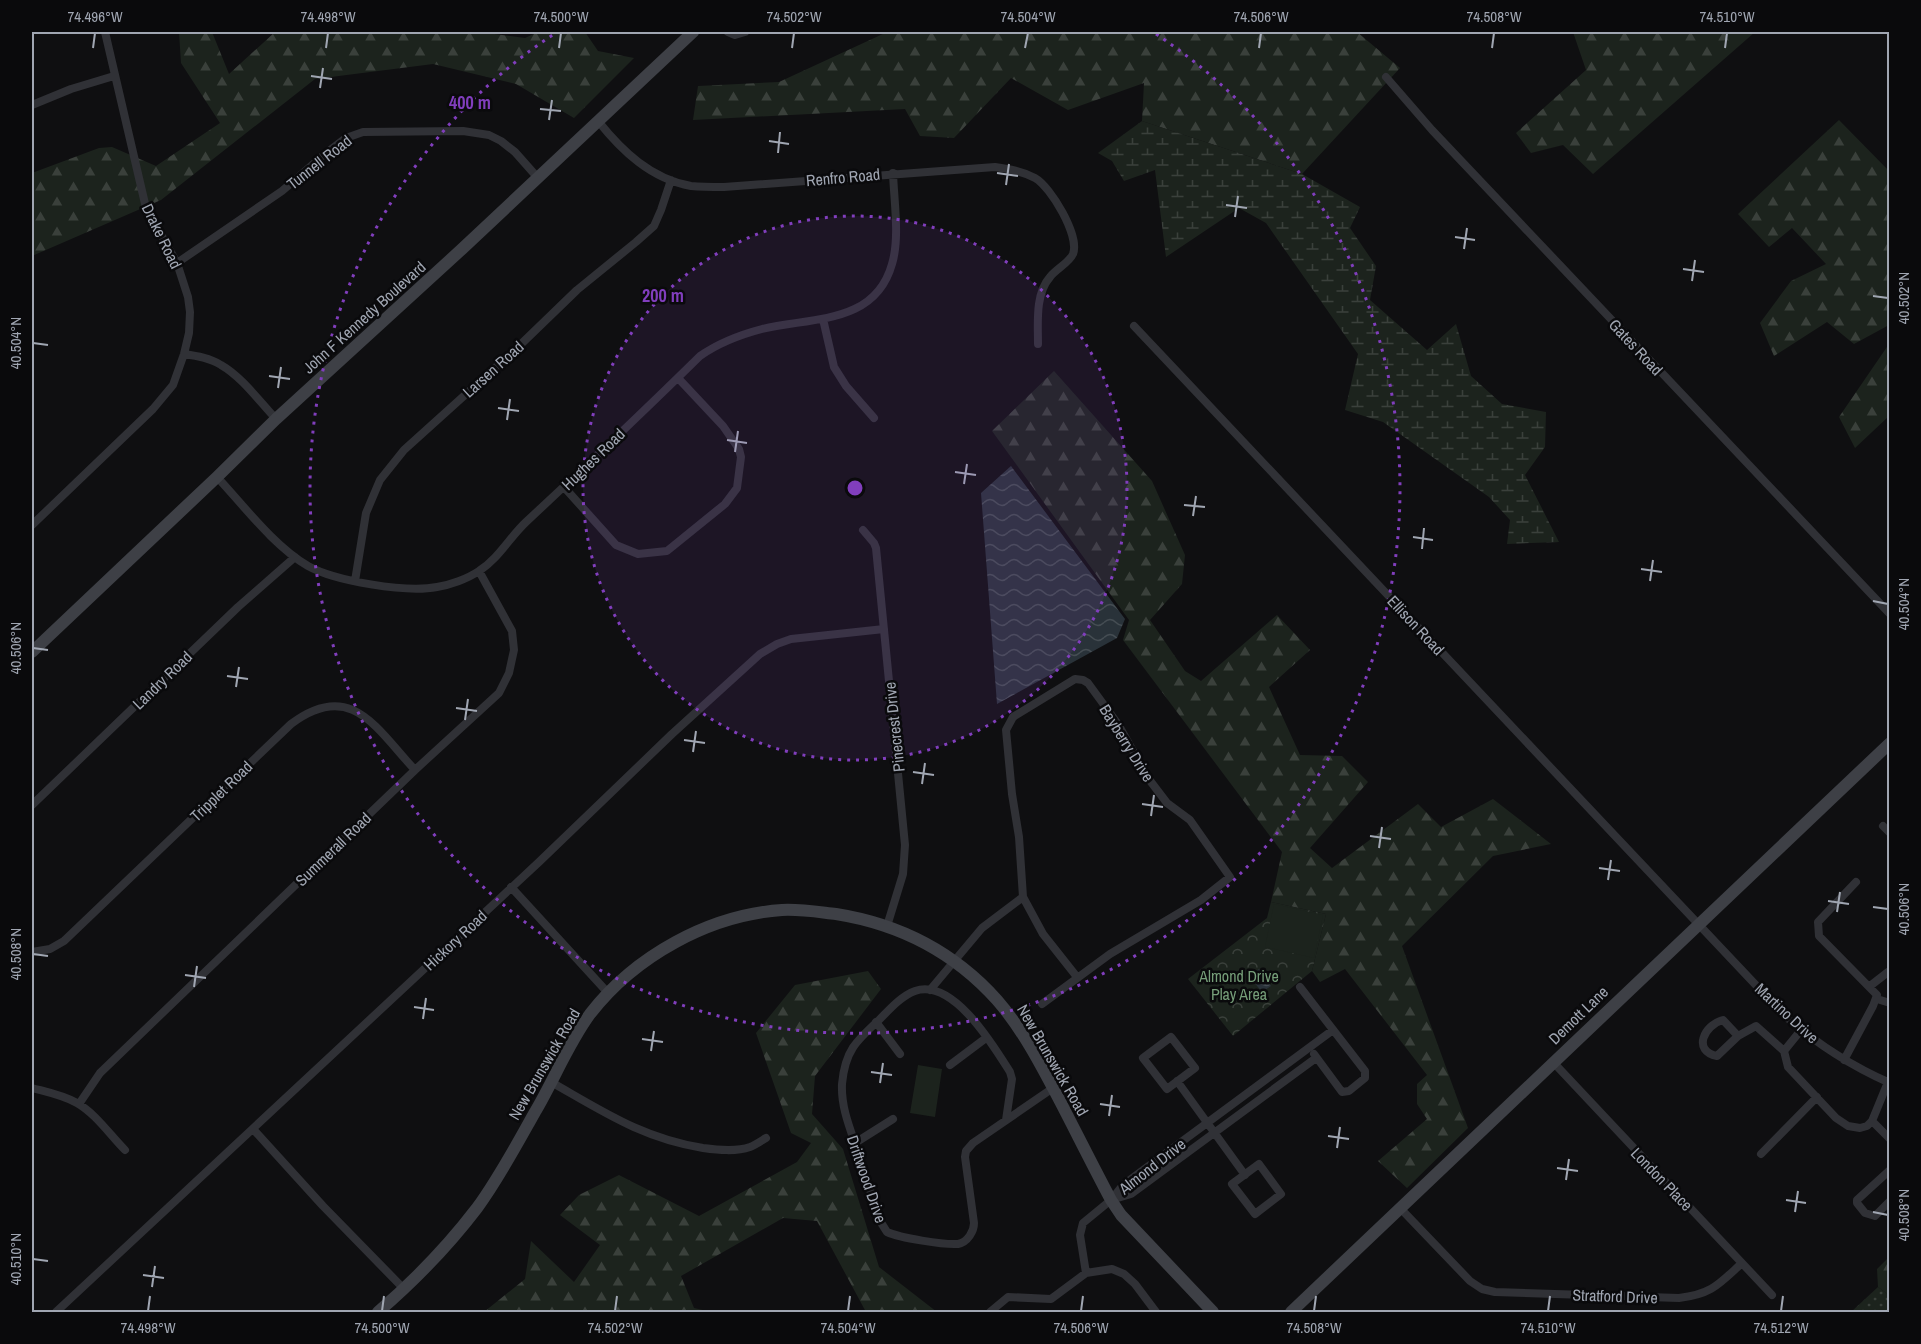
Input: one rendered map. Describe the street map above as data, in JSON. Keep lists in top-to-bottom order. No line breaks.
{"streets":{"street":["Tunnell Road","Renfro Road","Drake Road","John F Kennedy Boulevard","Gates Road","Larsen Road","Hughes Road","Ellison Road","Landry Road","Pinecrest Drive","Bayberry Drive","Tripplet Road","Summerall Road","Hickory Road","Martino Drive","Demott Lane","New Brunswick Road","Almond Drive","Driftwood Drive","London Place","Stratford Drive"]},"crossings":[["Tunnell Road","Drake Road"],["Tunnell Road","John F Kennedy Boulevard"],["Renfro Road","John F Kennedy Boulevard"],["Renfro Road","Larsen Road"],["Renfro Road","Hughes Road"],["John F Kennedy Boulevard","Hughes Road"],["Larsen Road","Hughes Road"],["Hughes Road","Landry Road"],["Hughes Road","Summerall Road"],["Ellison Road","Martino Drive"],["Ellison Road","Demott Lane"],["Pinecrest Drive","Hickory Road"],["Pinecrest Drive","New Brunswick Road"],["Tripplet Road","Summerall Road"],["Martino Drive","Demott Lane"],["Demott Lane","London Place"],["Demott Lane","Stratford Drive"],["New Brunswick Road","Almond Drive"],["New Brunswick Road","Driftwood Drive"],["London Place","Stratford Drive"]],"parks":["Almond Drive Play Area"],"coordinates":["74.496°W","74.498°W","74.500°W","74.502°W","74.504°W","74.506°W","74.508°W","74.510°W","40.502°N","40.504°N","40.506°N","40.508°N","40.510°N","74.512°W"],"rings":["400 m","200 m"]}
